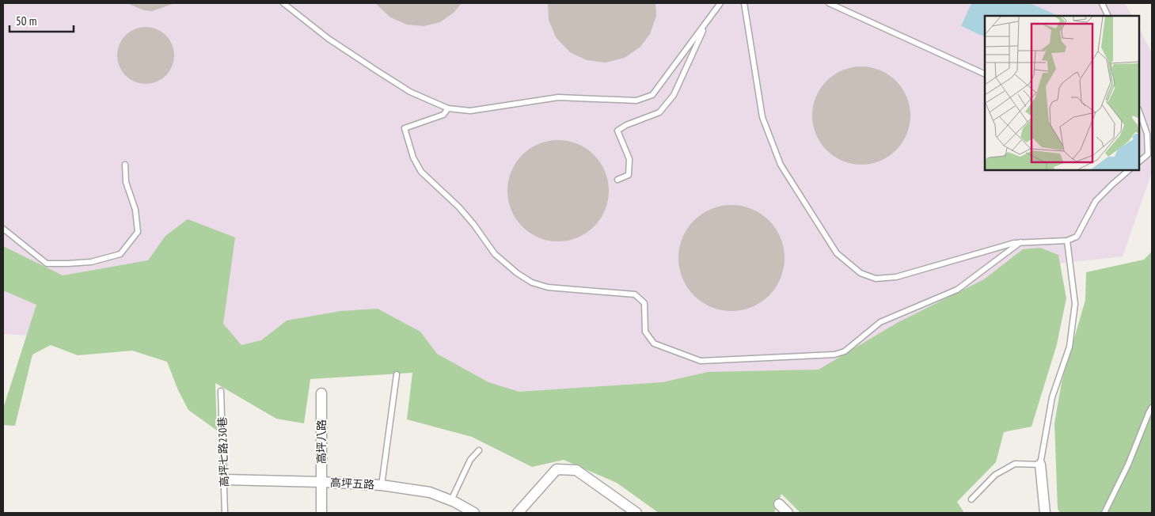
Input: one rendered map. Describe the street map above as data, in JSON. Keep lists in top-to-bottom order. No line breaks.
{"streets":{"street":["高坪八路","高坪五路"],"lane":["高坪七路230巷"]},"crossings":[["高坪八路","高坪五路"],["高坪七路230巷","高坪五路"]],"scale_bar":"50 m"}
